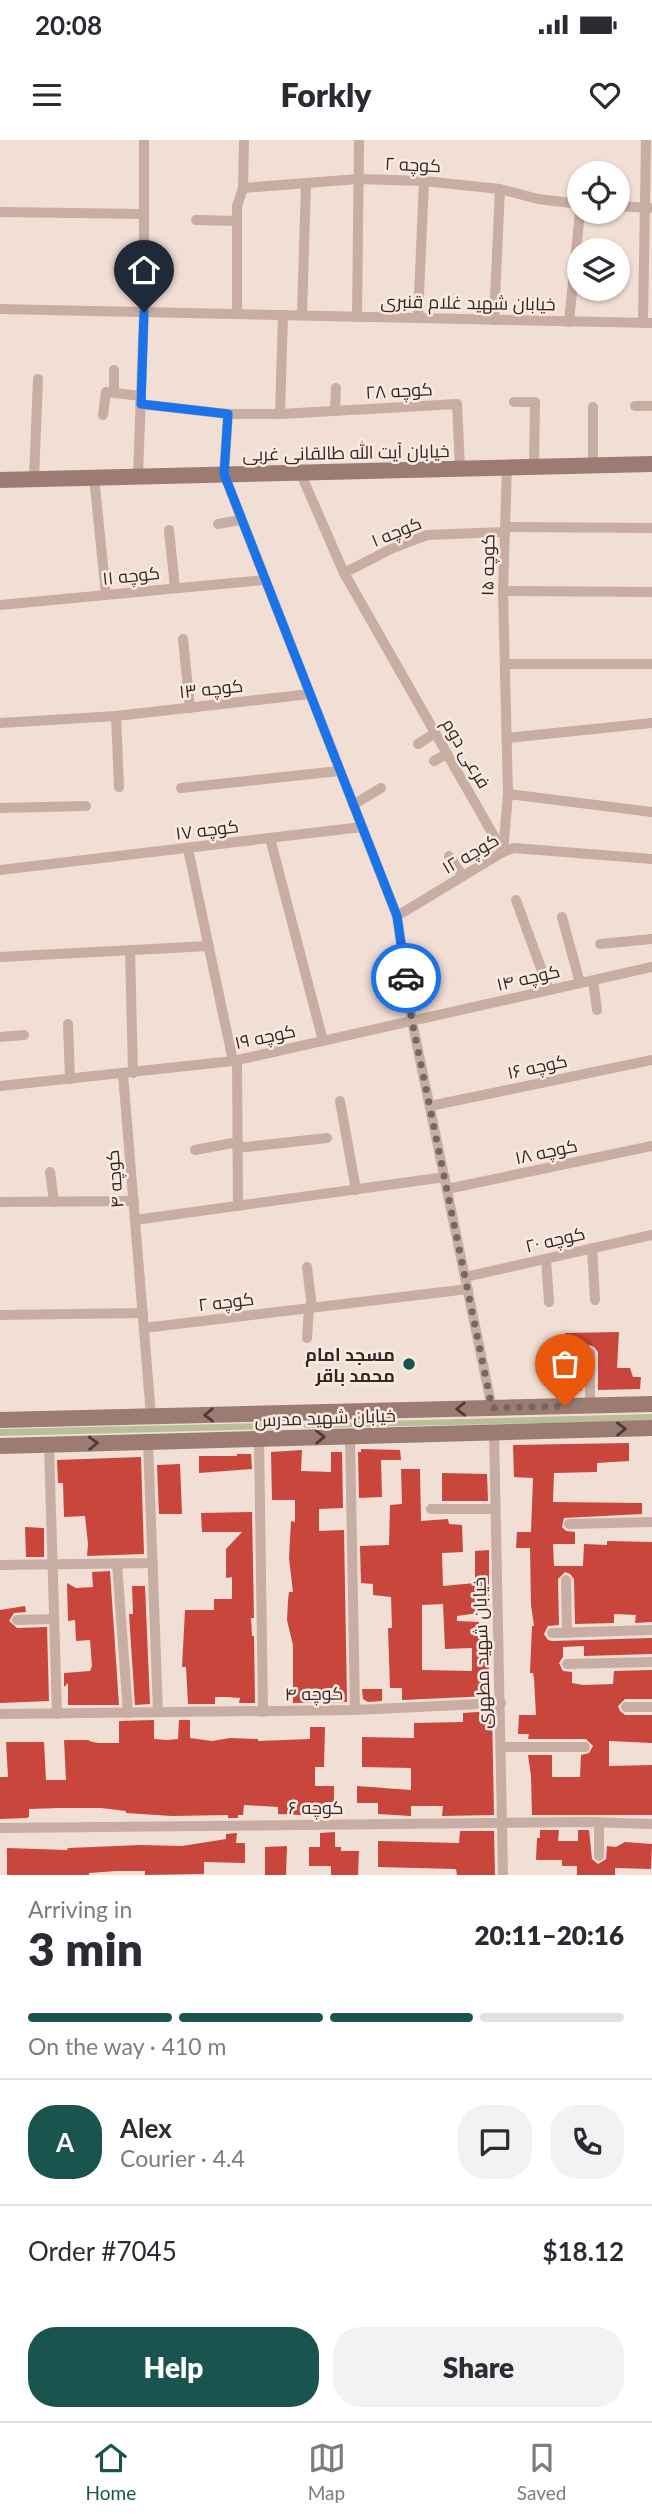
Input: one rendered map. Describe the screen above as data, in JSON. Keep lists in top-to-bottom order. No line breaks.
{"streets":{"main road":["خیابان آیت الله طالقانی غربی","خیابان شهید مدرس"],"street":["کوچه ۲","خیابان شهید غلام قنبری","کوچه ۲۸","کوچه ۱","کوچه ۱۵","کوچه ۱۱","کوچه ۱۳","فرعی دوم","کوچه ۱۷","کوچه ۱۲","کوچه ۱۴","کوچه ۱۹","کوچه ۱۶","کوچه ۱۸","کوچه ۴","کوچه ۲۰","خیابان شهید مطهری","کوچه ۶"]},"crossings":[["کوچه ۲","کوچه ۲۰"],["کوچه ۲۸","خیابان آیت الله طالقانی غربی"],["خیابان آیت الله طالقانی غربی","کوچه ۱۵"],["کوچه ۱","کوچه ۱۵"],["کوچه ۱","فرعی دوم"],["کوچه ۱۵","فرعی دوم"],["کوچه ۱۵","کوچه ۱۲"],["فرعی دوم","کوچه ۱۲"],["کوچه ۱۴","کوچه ۱۹"],["کوچه ۱۹","کوچه ۴"],["کوچه ۴","خیابان شهید مطهری"],["خیابان شهید مدرس","خیابان شهید مطهری"],["خیابان شهید مطهری","کوچه ۶"]],"places":["مسجد امام محمد باقر"],"page":{"status":"20:08","header":"Forkly","heading":["3 min","Arriving in","20:11–20:16"],"panel":["Alex","Courier · 4.4","Order #7045","$18.12"],"bar":"On the way · 410 m","round":"A","buttons":["Help","Share"],"tabs":["Home","Map","Saved"]}}
